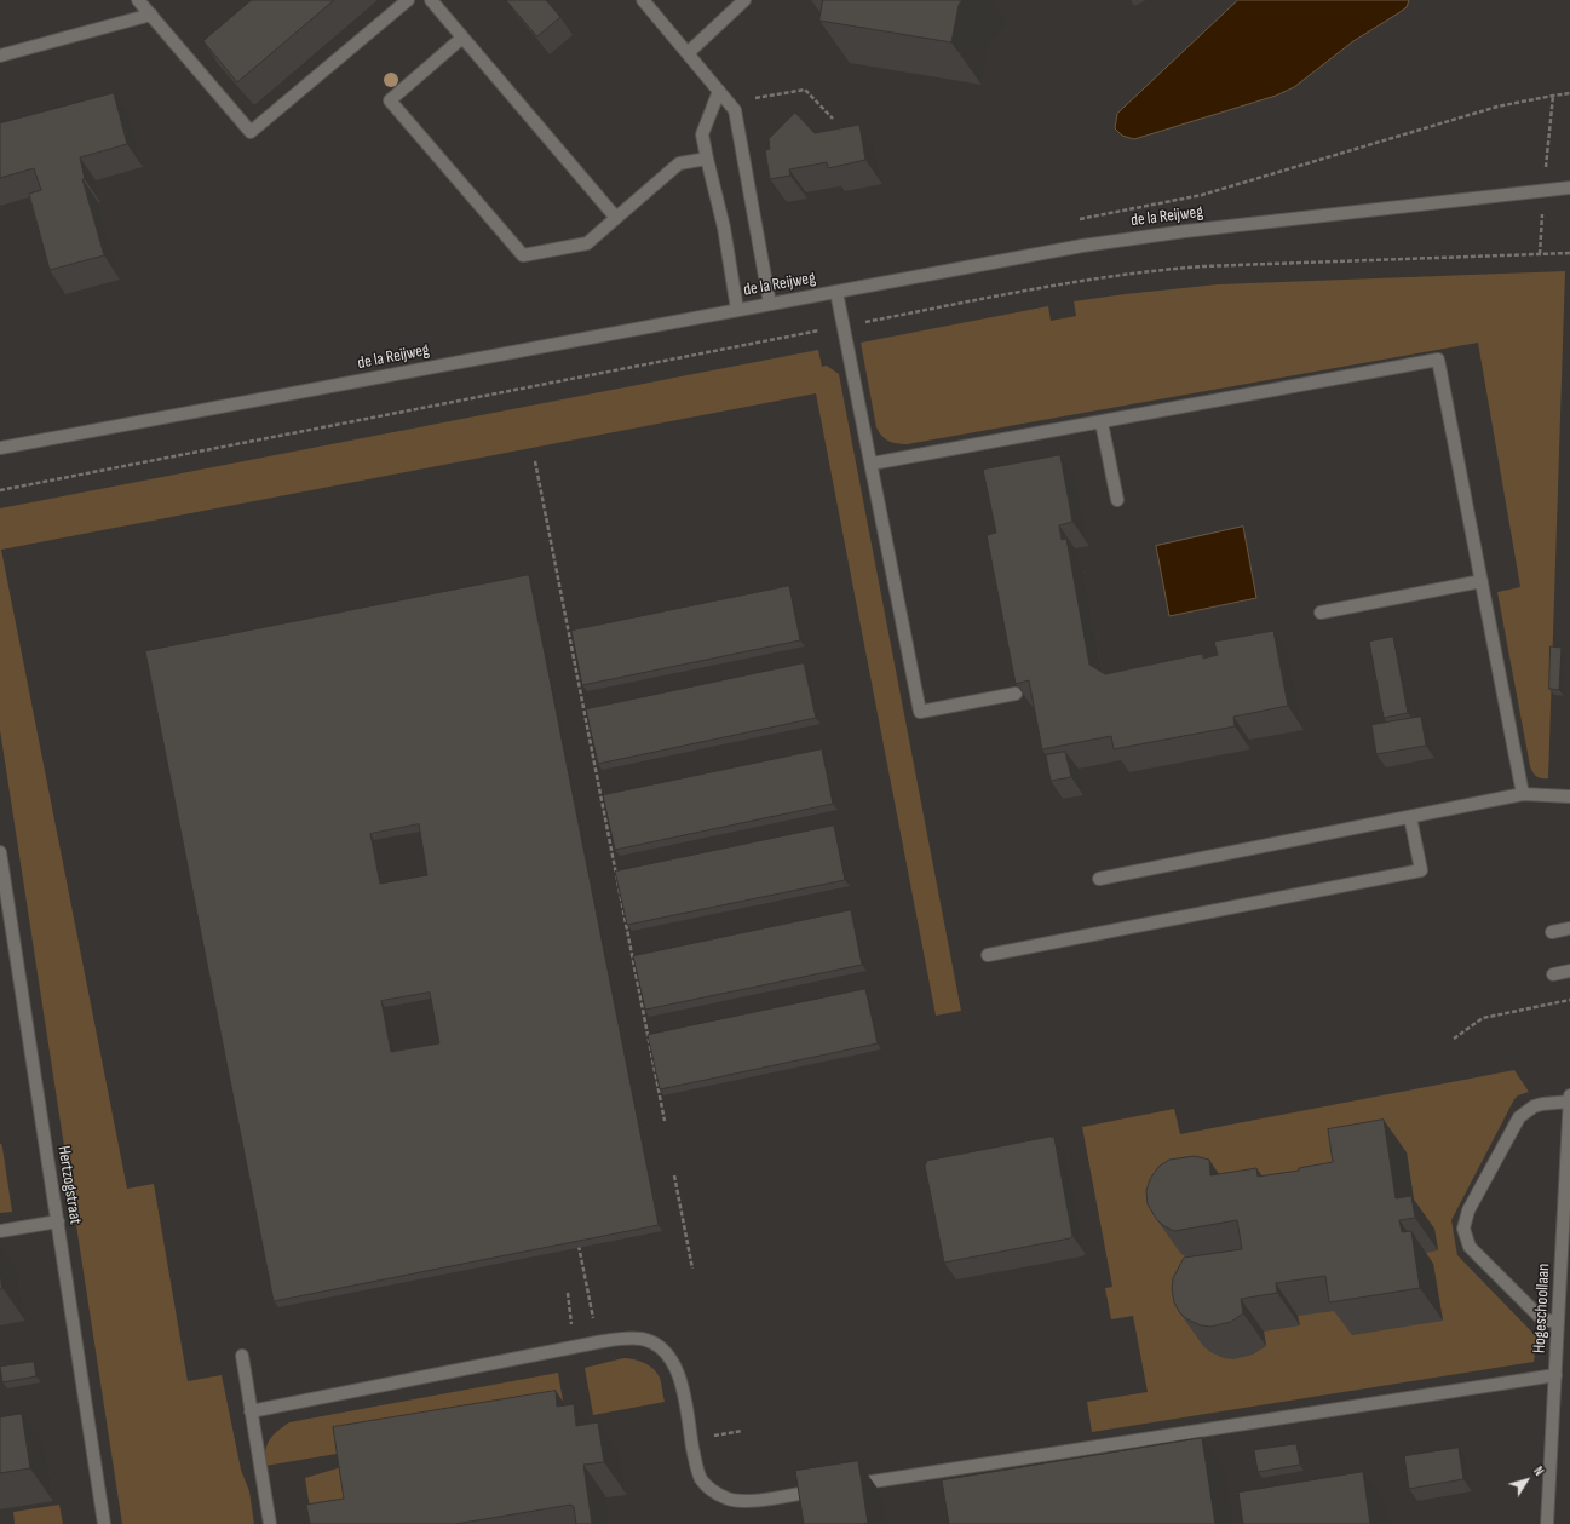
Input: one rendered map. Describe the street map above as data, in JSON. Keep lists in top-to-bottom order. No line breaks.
{"streets":{"street":["de la Reijweg","Hertzogstraat","Hogeschoollaan"]},"north":"top right"}
